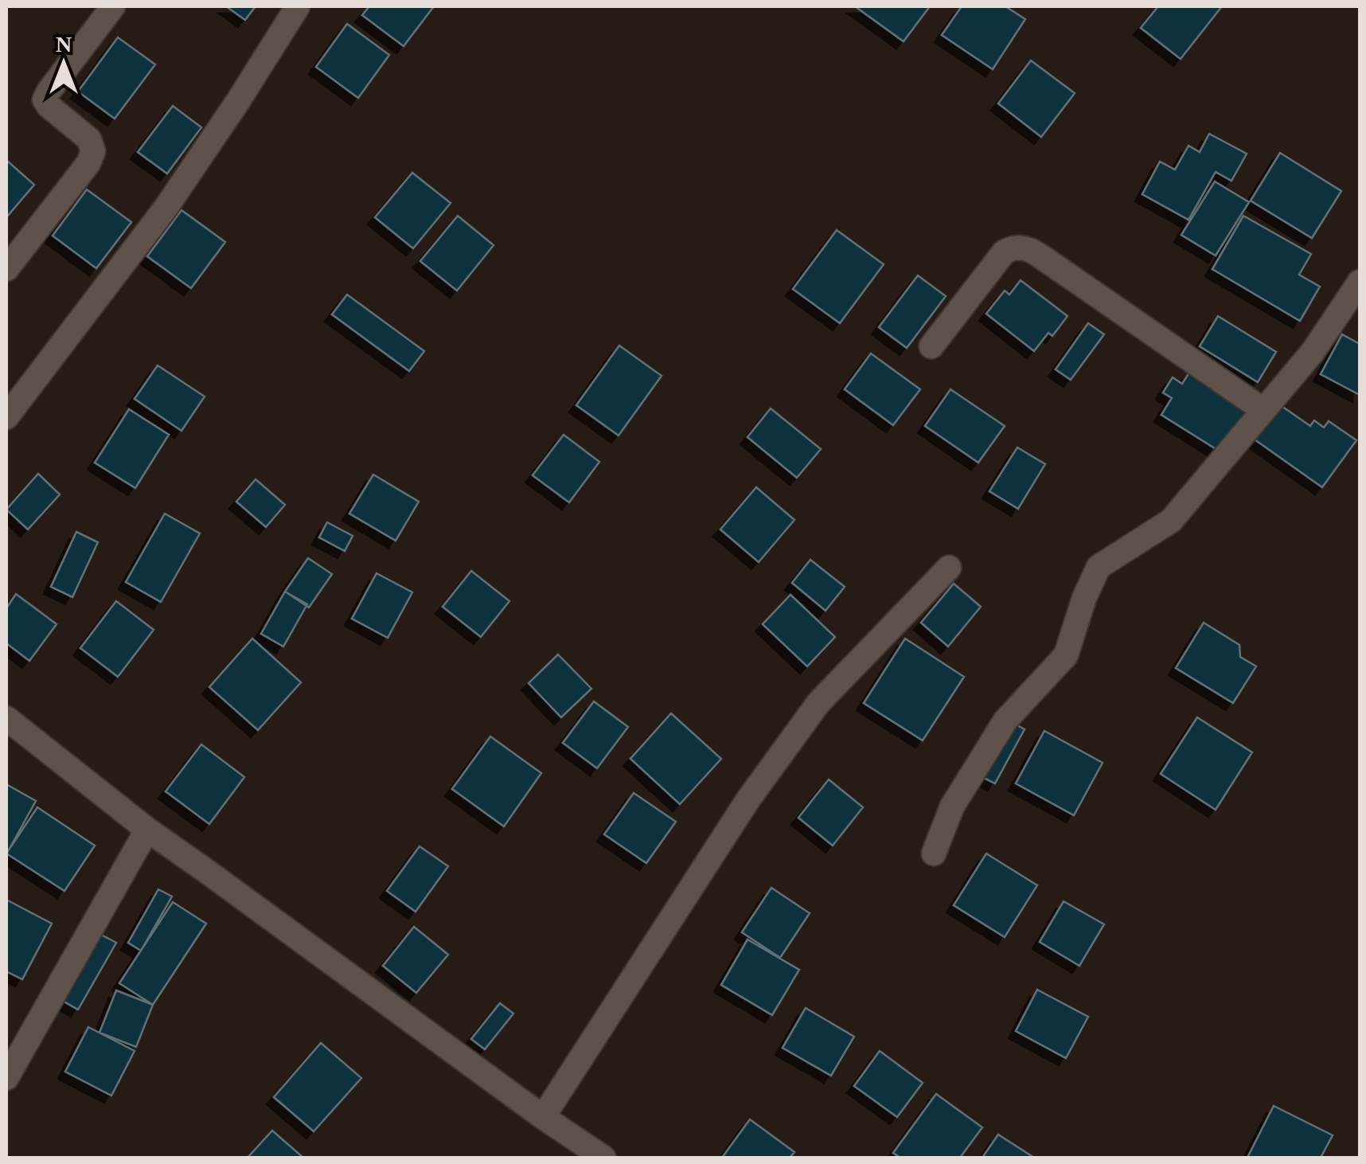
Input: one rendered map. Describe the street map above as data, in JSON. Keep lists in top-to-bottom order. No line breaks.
{"north":"top"}
